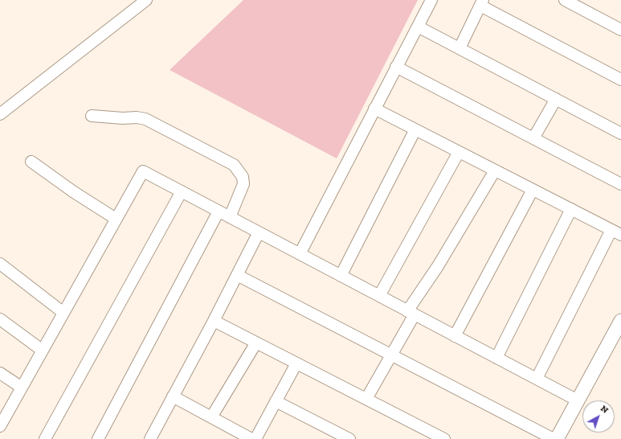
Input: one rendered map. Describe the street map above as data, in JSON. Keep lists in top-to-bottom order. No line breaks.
{"north":"top right"}
